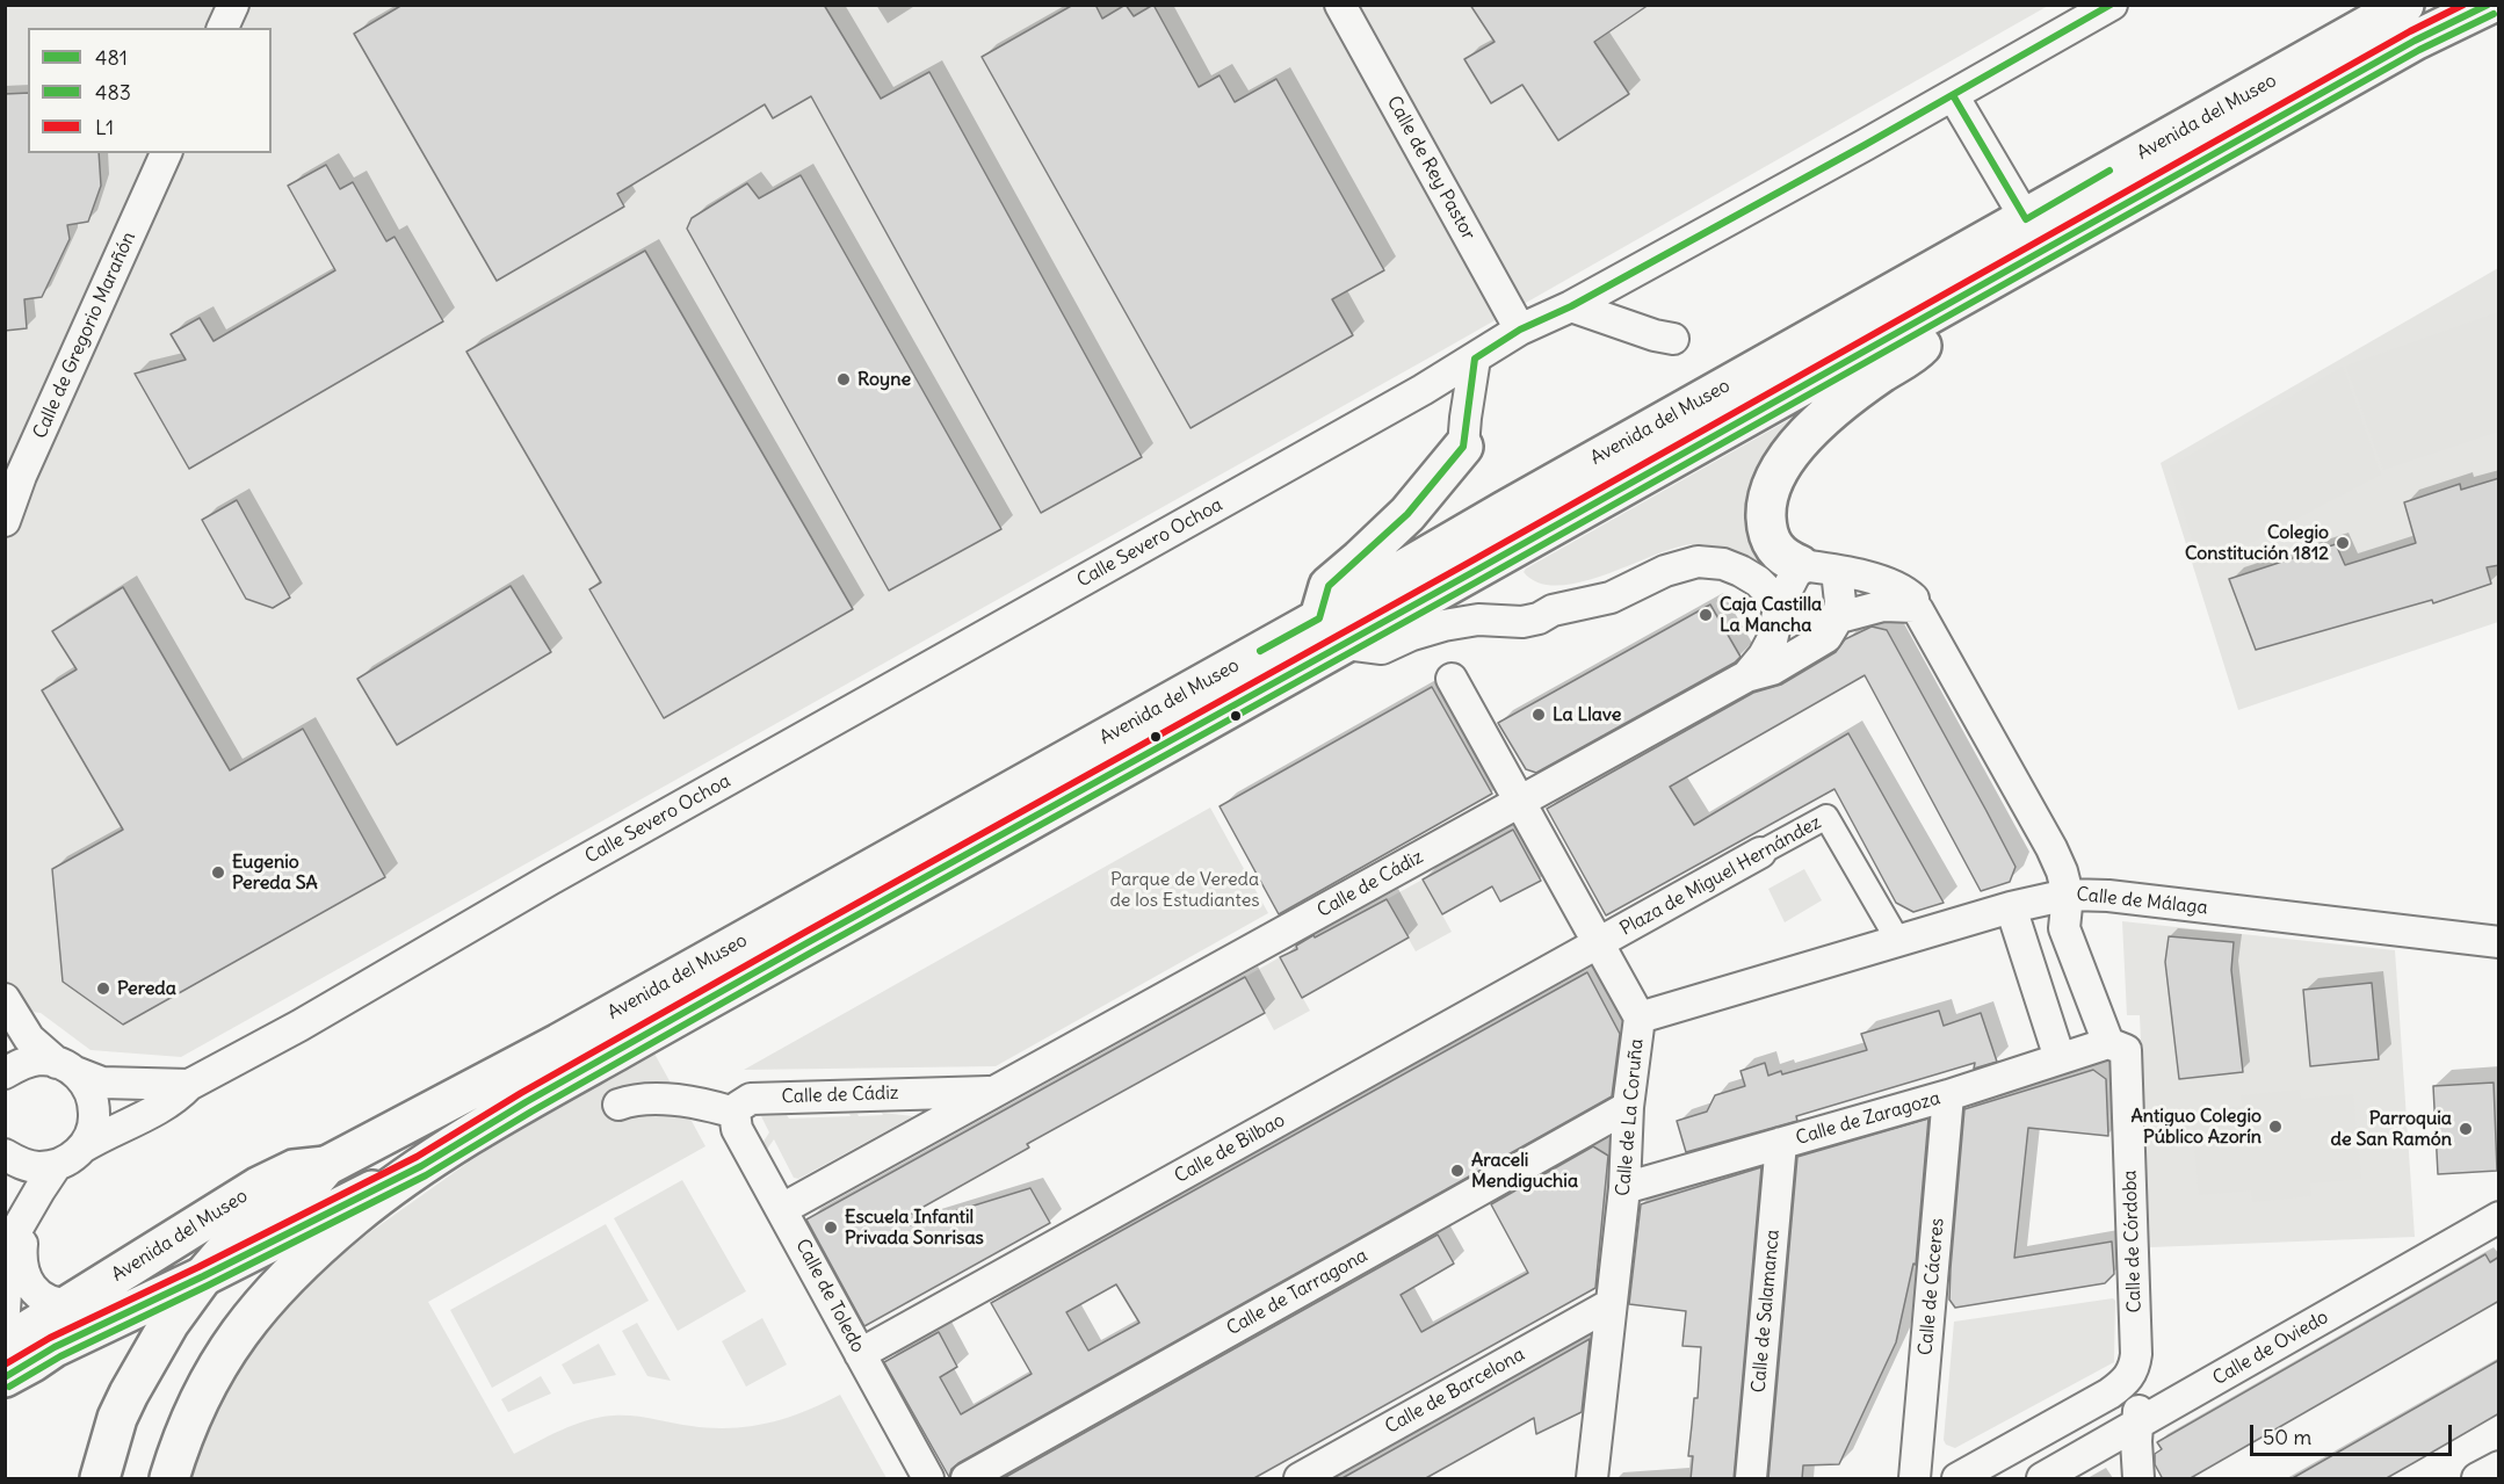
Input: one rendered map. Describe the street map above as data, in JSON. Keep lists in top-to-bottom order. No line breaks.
{"streets":{"main road":["Avenida del Museo"],"street":["Calle de Rey Pastor","Calle de Gregorio Marañón","Calle Severo Ochoa","Plaza de Miguel Hernández","Calle de Cádiz","Calle de Málaga","Calle de La Coruña","Calle de Zaragoza","Calle de Bilbao","Calle de Córdoba","Calle de Cáceres","Calle de Tarragona","Calle de Toledo","Calle de Salamanca","Calle de Oviedo","Calle de Barcelona"]},"crossings":[["Calle de Rey Pastor","Calle Severo Ochoa"],["Plaza de Miguel Hernández","Calle de La Coruña"],["Plaza de Miguel Hernández","Calle de Bilbao"],["Calle de Cádiz","Calle de Málaga"],["Calle de Cádiz","Calle de La Coruña"],["Calle de Cádiz","Calle de Toledo"],["Calle de Málaga","Calle de Córdoba"],["Calle de La Coruña","Calle de Zaragoza"],["Calle de La Coruña","Calle de Bilbao"],["Calle de La Coruña","Calle de Tarragona"],["Calle de La Coruña","Calle de Barcelona"],["Calle de Zaragoza","Calle de Córdoba"],["Calle de Zaragoza","Calle de Cáceres"],["Calle de Zaragoza","Calle de Salamanca"],["Calle de Bilbao","Calle de Toledo"]],"parks":["Parque de Vereda de los Estudiantes"],"places":["Royne","Colegio Constitución 1812","Caja Castilla La Mancha","La Llave","Eugenio Pereda SA","Pereda","Antiguo Colegio Público Azorín","Parroquia de San Ramón","Araceli Mendiguchia","Escuela Infantil Privada Sonrisas"],"lines":["transit line 481","transit line L1","transit line 483"],"legend":["481","483","L1"],"scale_bar":"50 m"}
